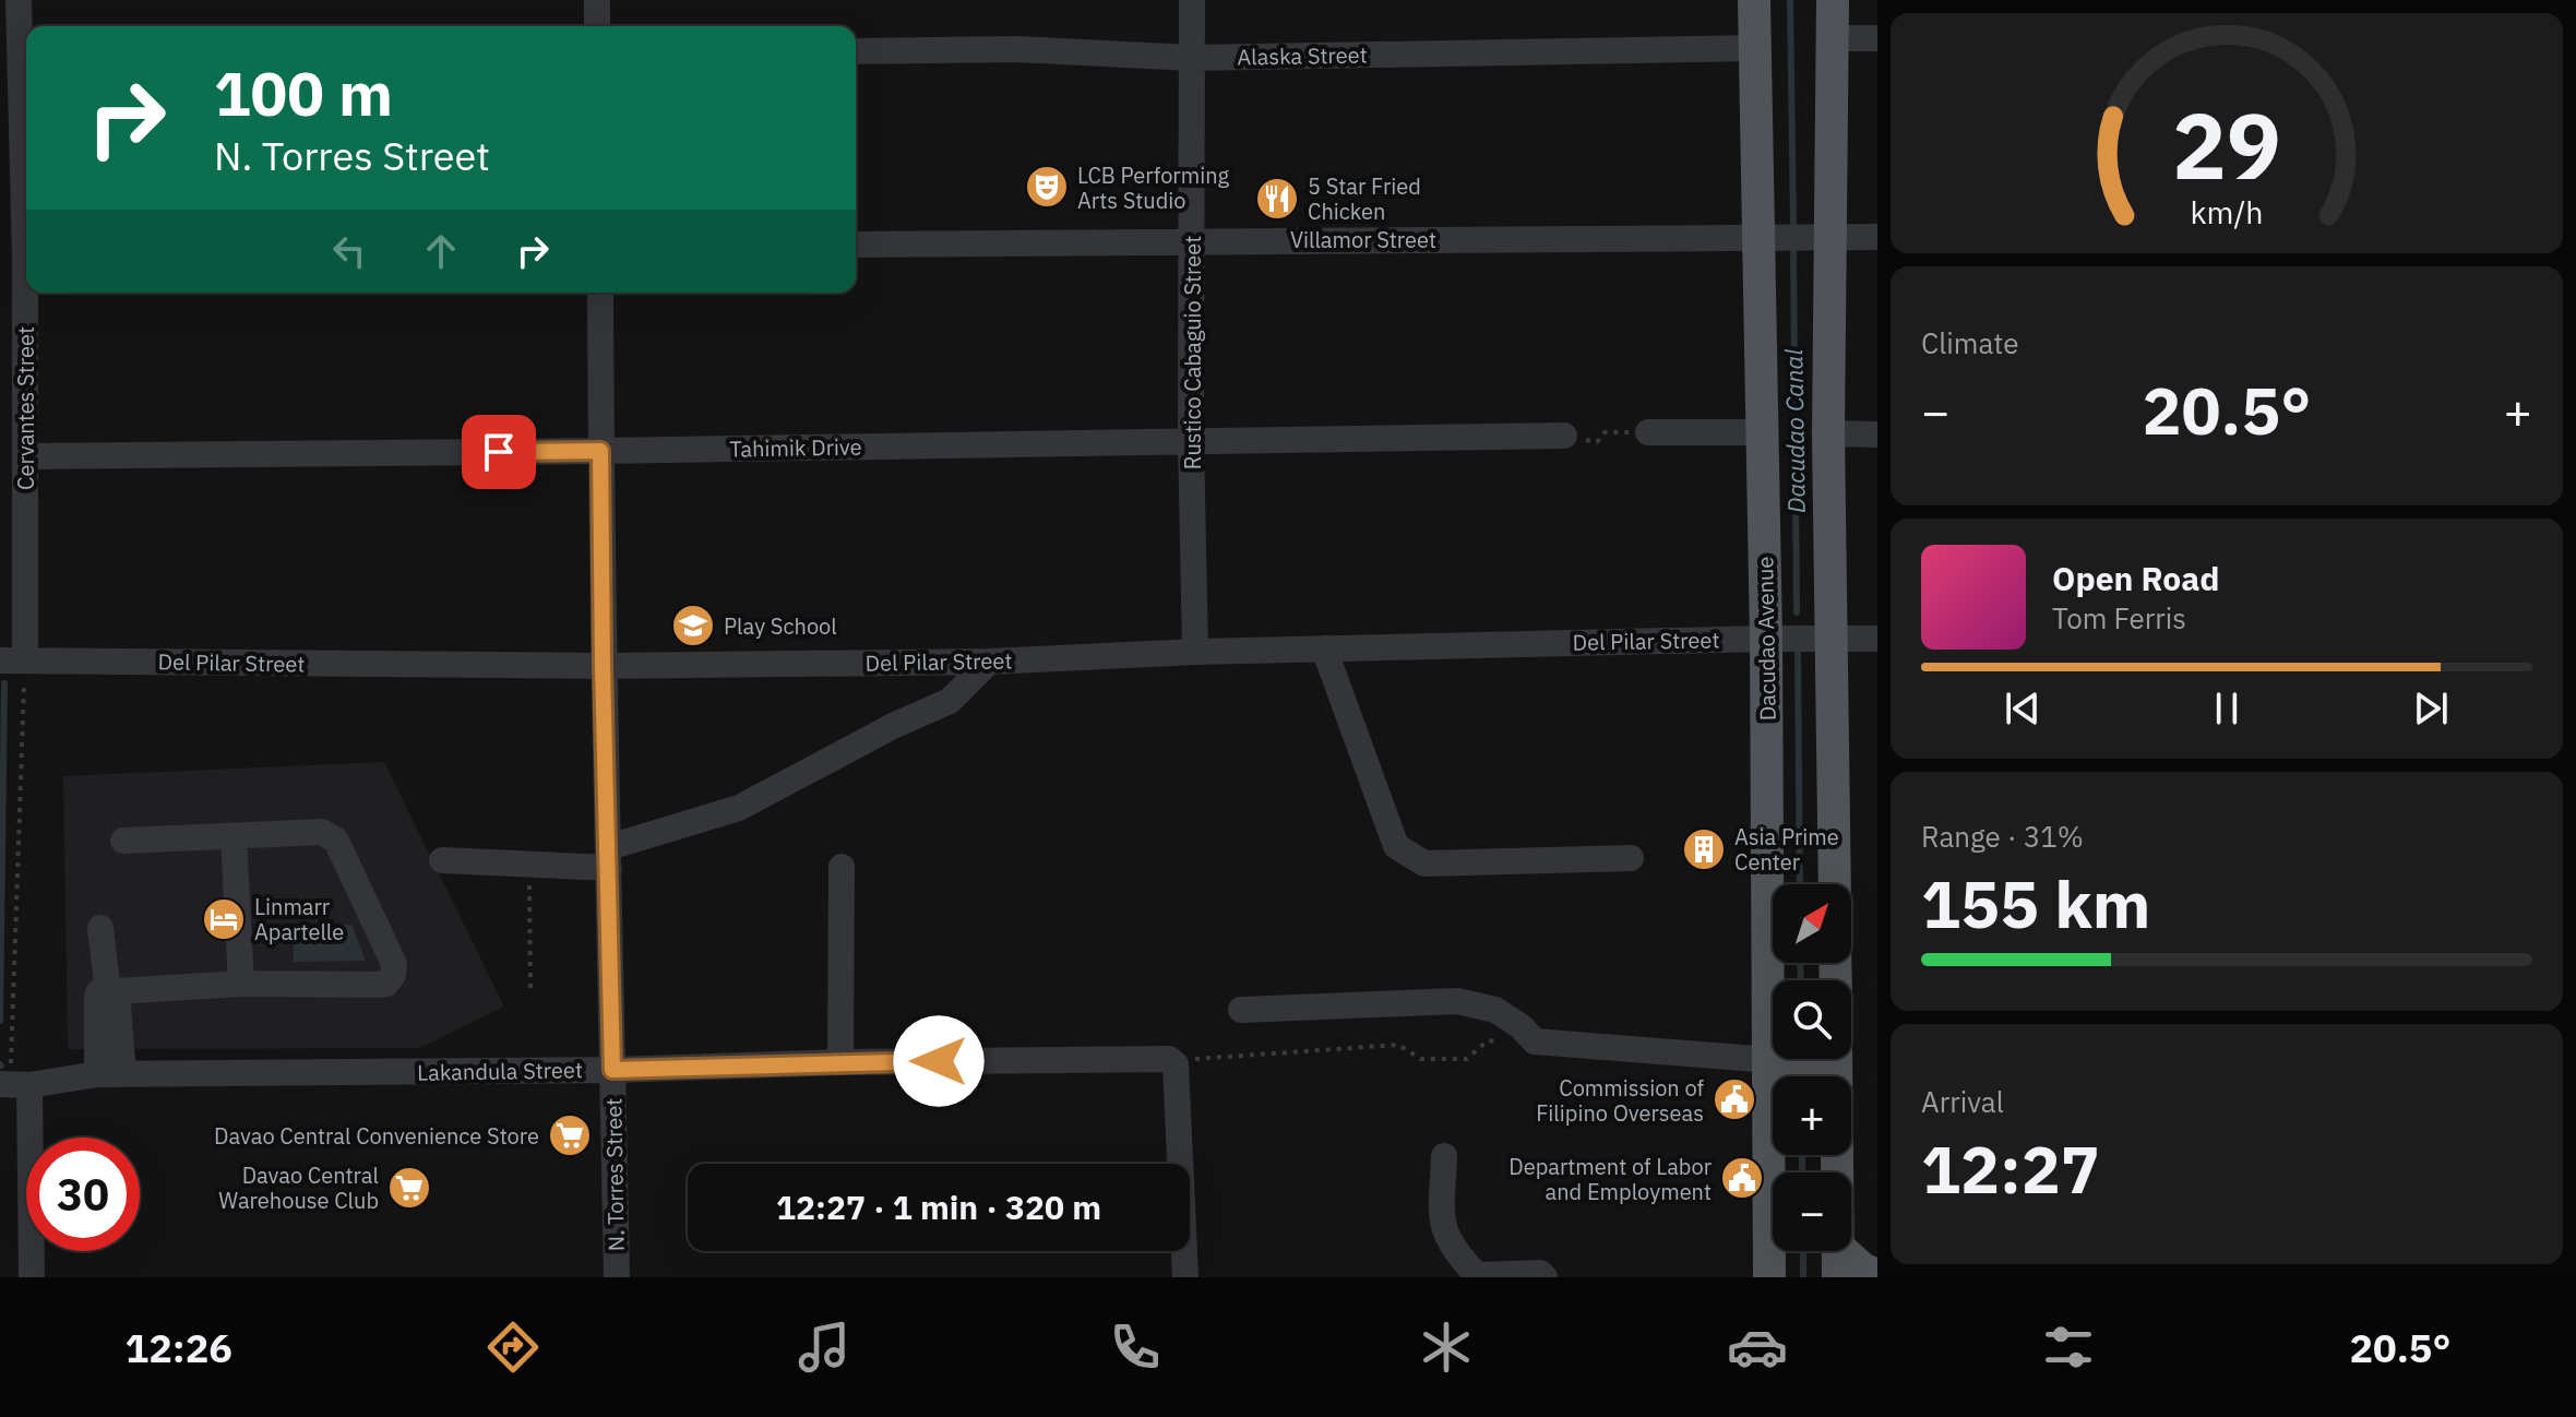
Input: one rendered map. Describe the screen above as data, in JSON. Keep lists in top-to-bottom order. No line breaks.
{"streets":{"main road":["Dacudao Avenue"],"street":["Alaska Street","Villamor Street","Rustico Cabaguio Street","Cervantes Street","Tahimik Drive","Del Pilar Street","Lakandula Street","N. Torres Street"]},"crossings":[["Alaska Street","Rustico Cabaguio Street"],["Alaska Street","Dacudao Avenue"],["Villamor Street","Rustico Cabaguio Street"],["Villamor Street","Dacudao Avenue"],["Rustico Cabaguio Street","Tahimik Drive"],["Rustico Cabaguio Street","Del Pilar Street"],["Cervantes Street","Tahimik Drive"],["Cervantes Street","Del Pilar Street"],["Tahimik Drive","N. Torres Street"],["Dacudao Avenue","Del Pilar Street"],["Del Pilar Street","N. Torres Street"],["Lakandula Street","N. Torres Street"]],"water":["Dacudao Canal"],"places":{"theatre":["LCB Performing Arts Studio"],"restaurant":["5 Star Fried Chicken"],"school or university":["Play School"],"building":["Asia Prime Center"],"hotel":["Linmarr Apartelle"],"public building":["Commission of Filipino Overseas","Department of Labor and Employment"],"supermarket":["Davao Central Convenience Store","Davao Central Warehouse Club"]},"north":"top right","page":{"turn":["100 m","N. Torres Street"],"tile":["Climate",["Range · 31%","155 km"],["Arrival","12:27"]],"heat":["−","20.5°","+"],"song":["Open Road","Tom Ferris"],"map_buttons":["+","−"],"limit":"30","trip":"12:27 · 1 min · 320 m","tabs":["12:26","20.5°"],"gauge":["29","km/h"]}}
